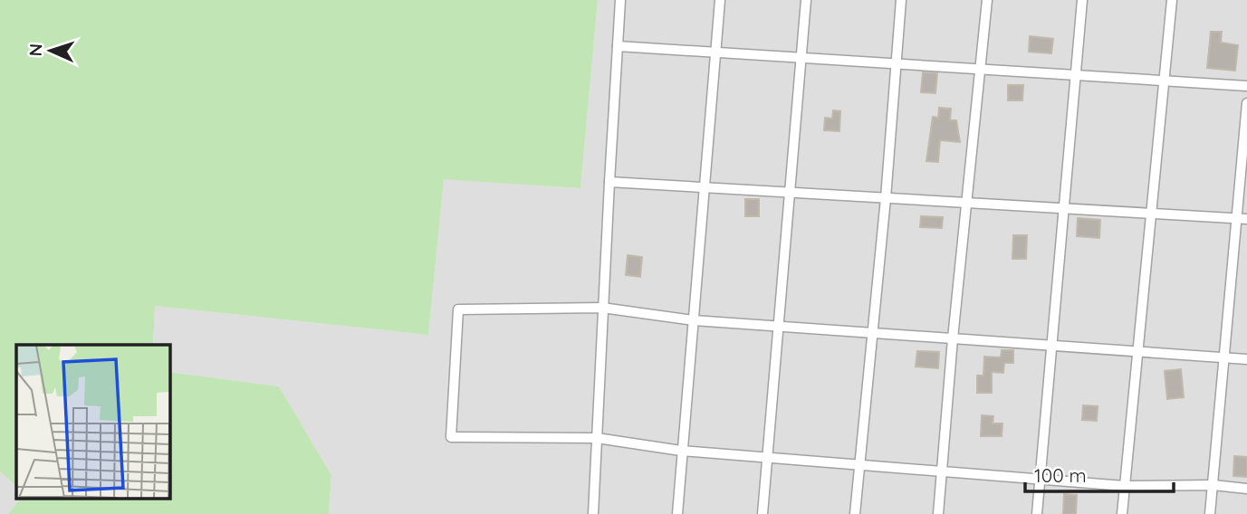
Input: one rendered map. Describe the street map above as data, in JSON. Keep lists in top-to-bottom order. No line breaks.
{"scale_bar":"100 m","north":"left"}
